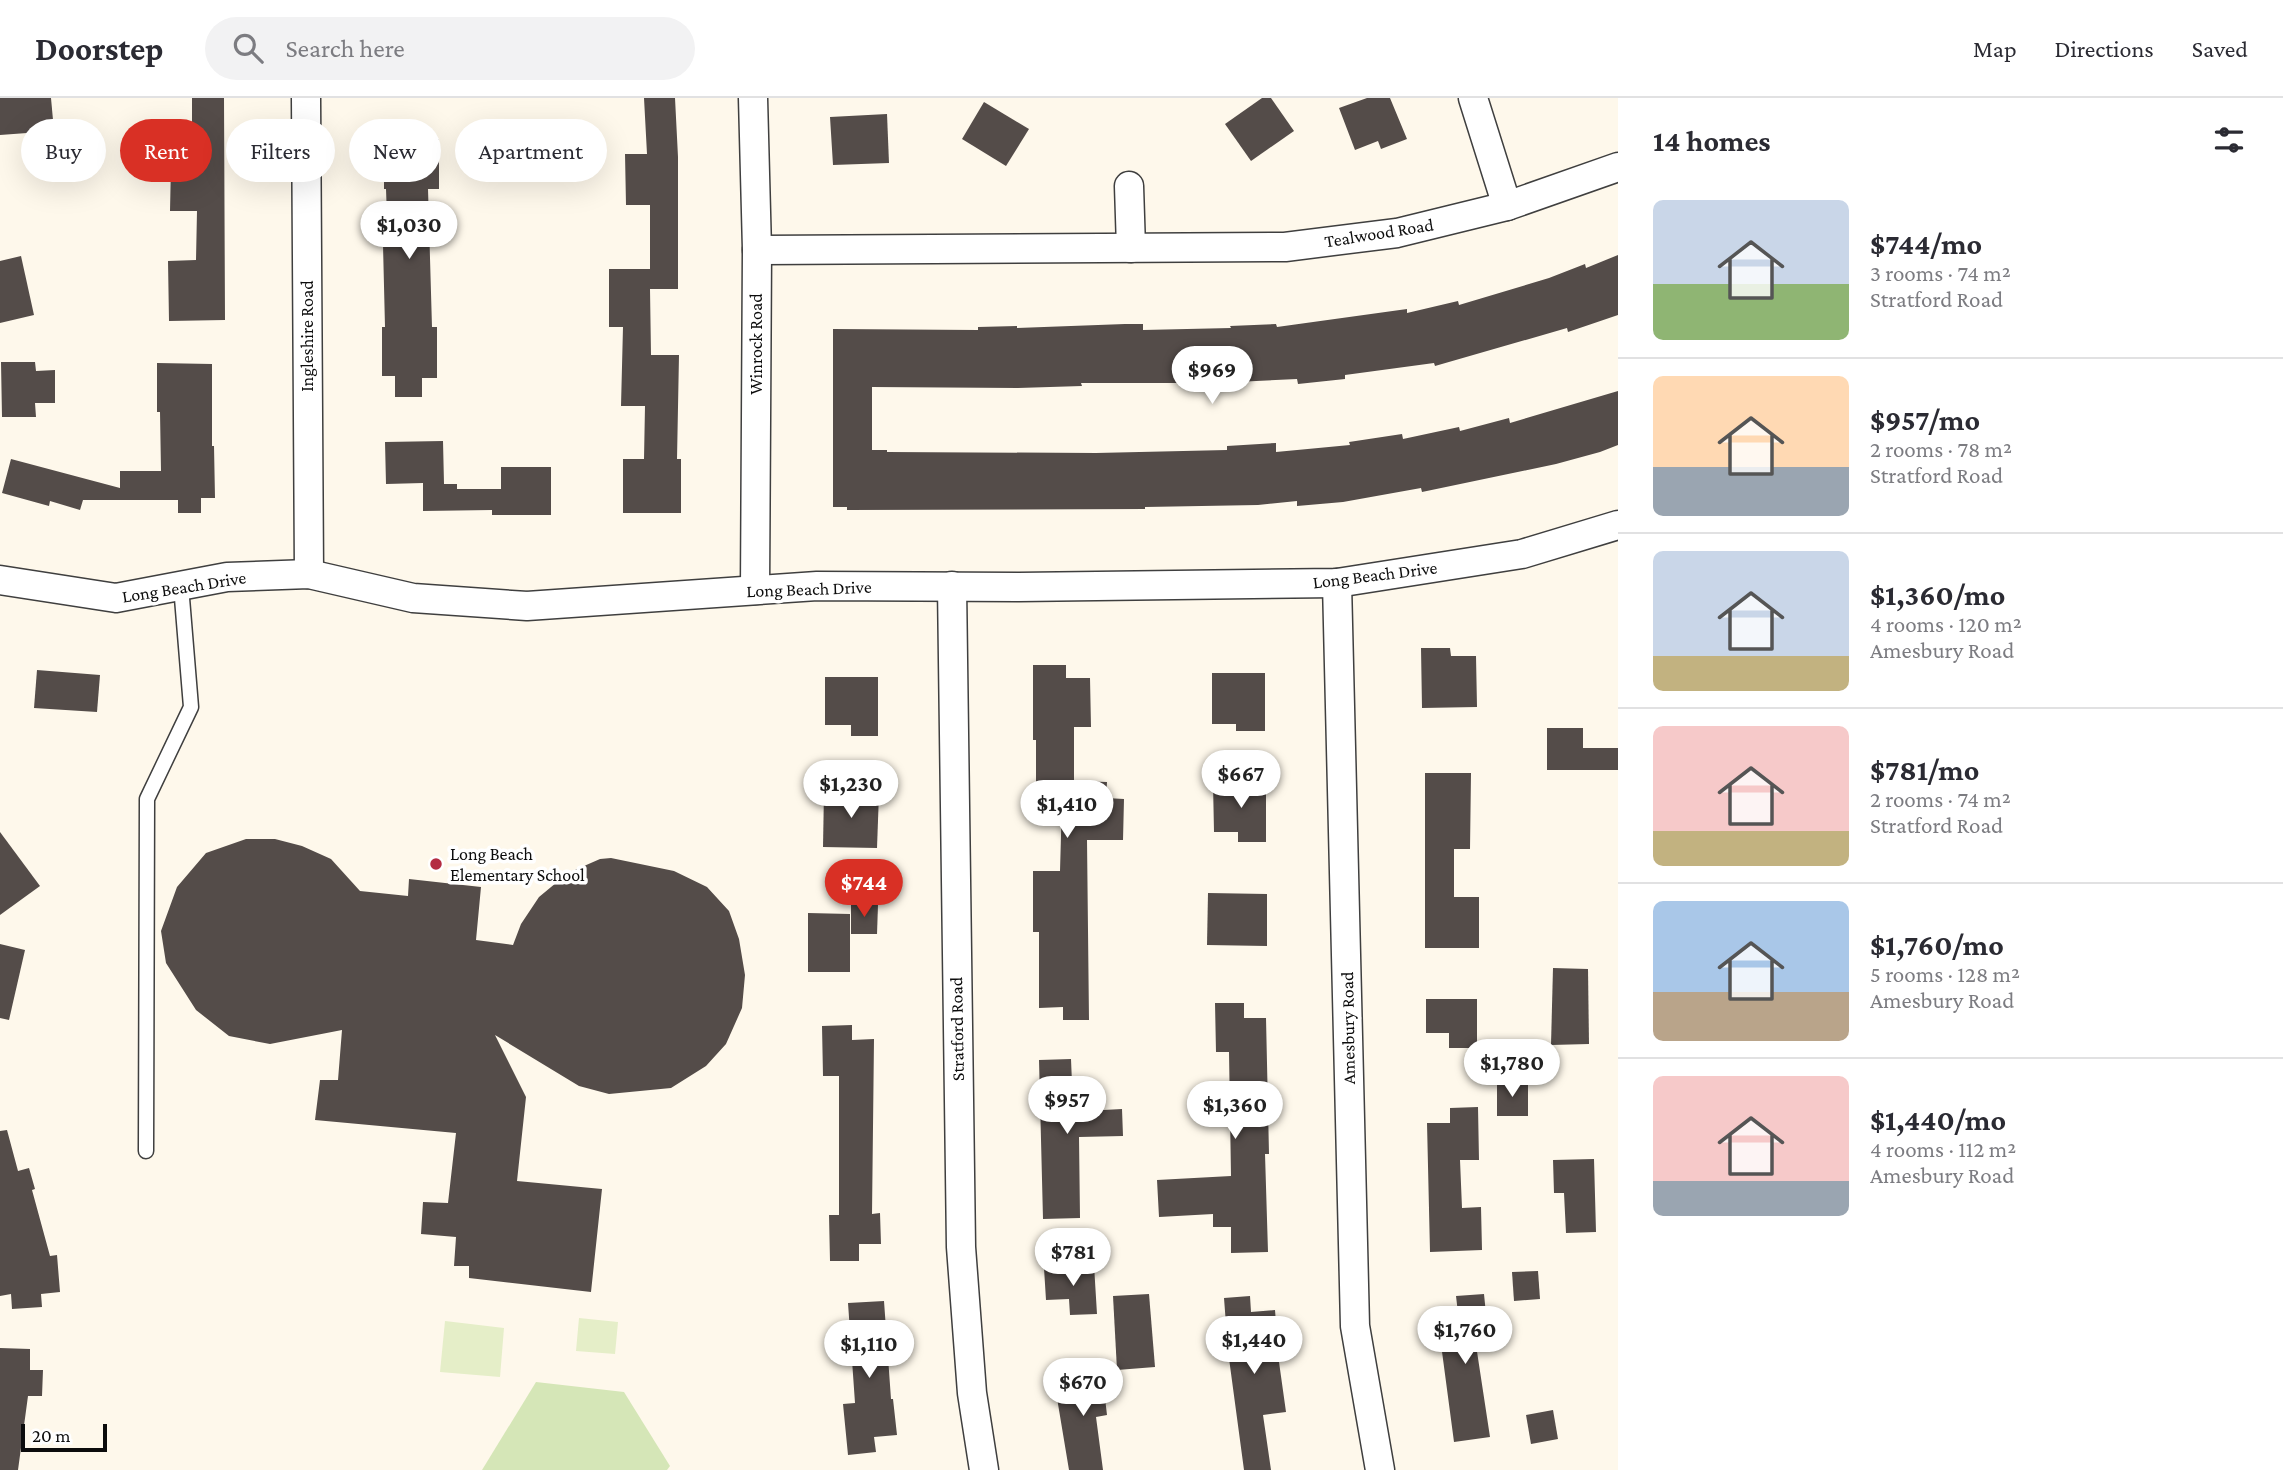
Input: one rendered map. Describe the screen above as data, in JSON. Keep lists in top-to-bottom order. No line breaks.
{"streets":{"street":["Tealwood Road","Ingleshire Road","Winrock Road","Long Beach Drive","Amesbury Road","Stratford Road"]},"crossings":[["Tealwood Road","Winrock Road"],["Ingleshire Road","Long Beach Drive"],["Winrock Road","Long Beach Drive"],["Long Beach Drive","Amesbury Road"],["Long Beach Drive","Stratford Road"]],"places":["Long Beach Elementary School"],"scale_bar":"20 m","page":{"header":"Doorstep","search":"Search here","nav":["Map","Directions","Saved"],"heading":"14 homes","chip":["Buy","Rent","Filters","New","Apartment"],"list":[{"name":"$744/mo","note":"3 rooms · 74 m² · Stratford Road"},{"name":"$957/mo","note":"2 rooms · 78 m² · Stratford Road"},{"name":"$1,360/mo","note":"4 rooms · 120 m² · Amesbury Road"},{"name":"$781/mo","note":"2 rooms · 74 m² · Stratford Road"},{"name":"$1,760/mo","note":"5 rooms · 128 m² · Amesbury Road"},{"name":"$1,440/mo","note":"4 rooms · 112 m² · Amesbury Road"}],"price":["$1,030","$969","$667","$1,230","$1,410","$744","$1,780","$957","$1,360","$781","$1,760","$1,440","$1,110","$670"],"scale":"20 m"}}
